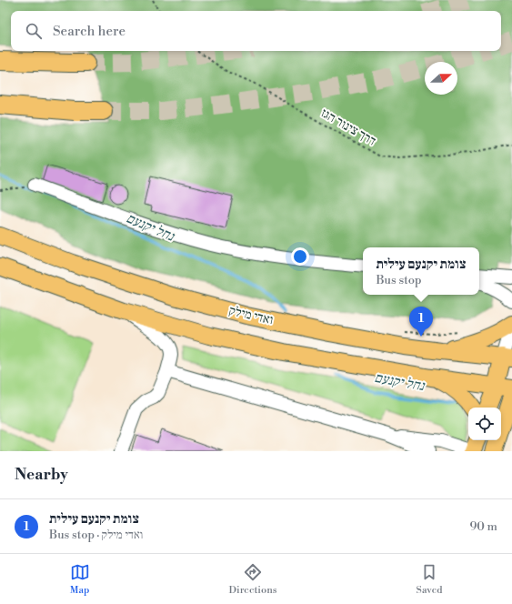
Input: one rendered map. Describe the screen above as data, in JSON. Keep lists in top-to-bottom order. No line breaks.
{"streets":{"main road":["ואדי מילק"],"path":["דרך צינור הגז"]},"water":["נחל יקנעם"],"north":"right","page":{"search":"Search here","popup":["צומת יקנעם עילית","Bus stop"],"pins":"1","heading":"Nearby","list":[{"mark":"1","name":"צומת יקנעם עילית","note":"Bus stop · ואדי מילק","value":"90 m"}],"nav":["Map","Directions","Saved"]}}
